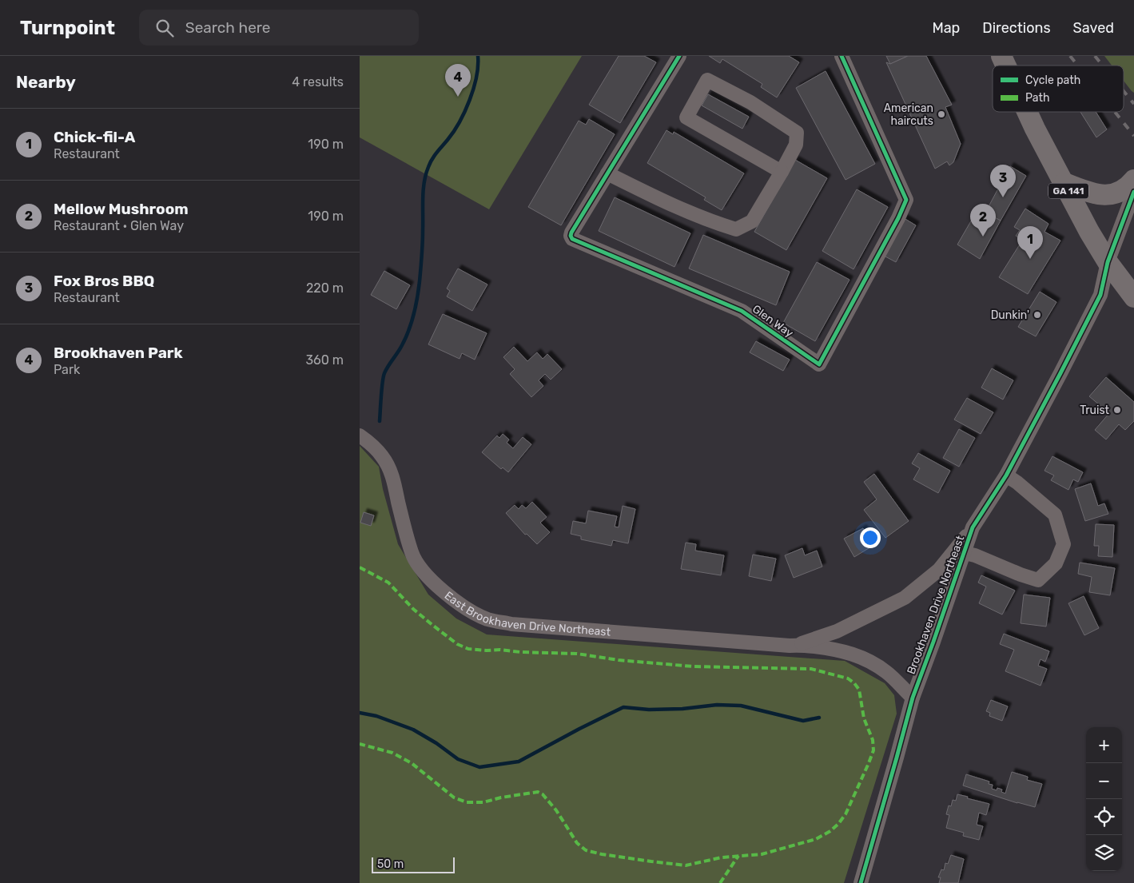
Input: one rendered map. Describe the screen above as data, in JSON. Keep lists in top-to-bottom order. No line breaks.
{"streets":{"highway":["GA 141"],"street":["Glen Way","Brookhaven Drive Northeast","East Brookhaven Drive Northeast"]},"crossings":[["GA 141","Brookhaven Drive Northeast"],["Brookhaven Drive Northeast","East Brookhaven Drive Northeast"]],"places":["American haircuts","Dunkin'","Truist"],"legend":["Cycle path","Path"],"scale_bar":"50 m","page":{"header":"Turnpoint","search":"Search here","nav":["Map","Directions","Saved"],"heading":["Nearby","4 results"],"pins":["4","3","2","1"],"list":[{"mark":"1","name":"Chick-fil-A","note":"Restaurant","value":"190 m"},{"mark":"2","name":"Mellow Mushroom","note":"Restaurant · Glen Way","value":"190 m"},{"mark":"3","name":"Fox Bros BBQ","note":"Restaurant","value":"220 m"},{"mark":"4","name":"Brookhaven Park","note":"Park","value":"360 m"}],"map_buttons":["+","−"],"scale":"50 m"}}
